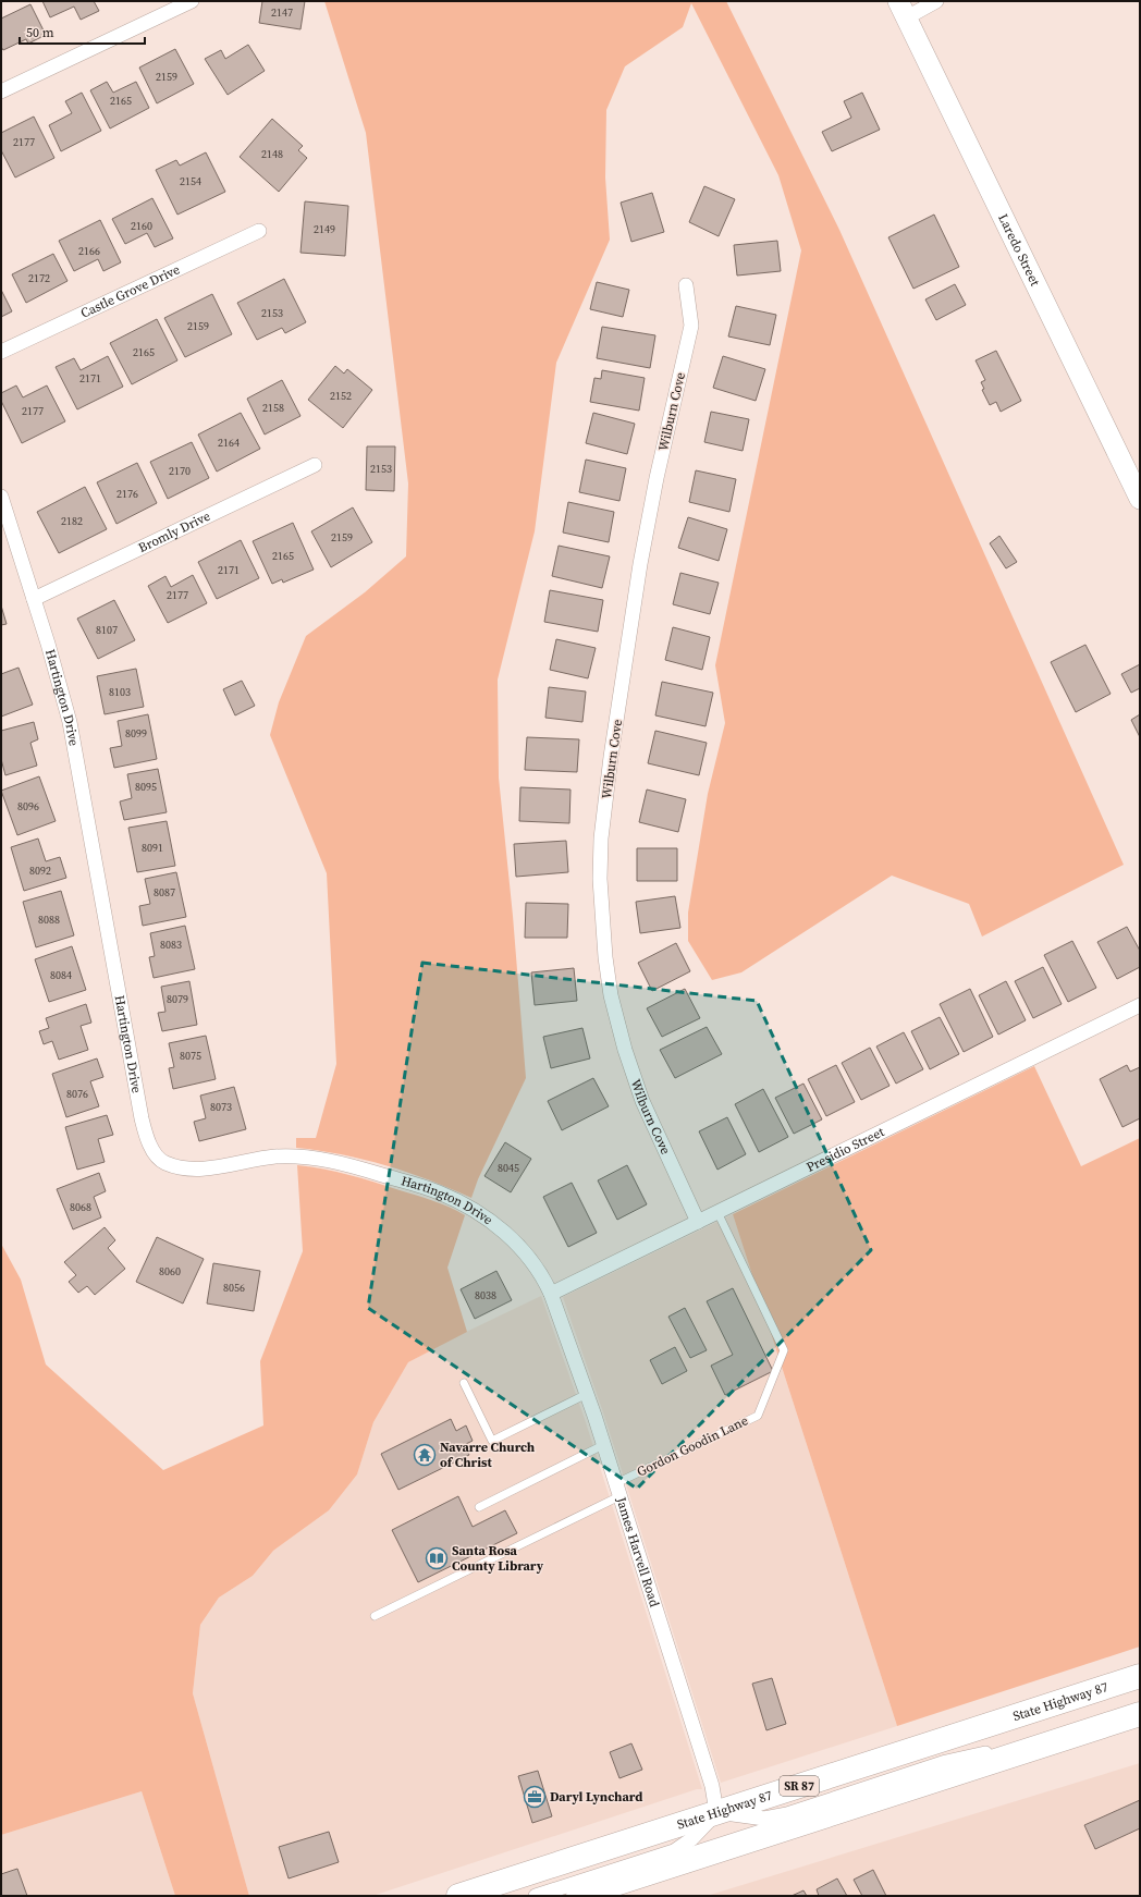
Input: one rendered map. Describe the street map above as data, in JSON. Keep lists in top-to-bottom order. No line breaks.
{"streets":{"highway":["State Highway 87","SR 87"],"street":["Laredo Street","Castle Grove Drive","Wilburn Cove","Bromly Drive","Hartington Drive","Presidio Street","James Harvell Road"],"lane":["Gordon Goodin Lane"]},"crossings":[["Wilburn Cove","Presidio Street"],["Bromly Drive","Hartington Drive"],["Hartington Drive","Presidio Street"],["Hartington Drive","James Harvell Road"],["Presidio Street","Gordon Goodin Lane"],["Presidio Street","James Harvell Road"],["Gordon Goodin Lane","James Harvell Road"],["James Harvell Road","State Highway 87"]],"places":{"temple":["Navarre Church of Christ"],"library":["Santa Rosa County Library"],"office":["Daryl Lynchard"]},"house_numbers":["2147","2159","2165","2177","2148","2154","2160","2149","2166","2172","2153","2159","2165","2171","2152","2158","2177","2164","2153","2170","2176","2182","2159","2165","2171","2177","8107","8103","8099","8095","8096","8091","8092","8087","8088","8083","8084","8079","8075","8076","8073","8045","8068","8060","8056","8038"],"scale_bar":"50 m"}
